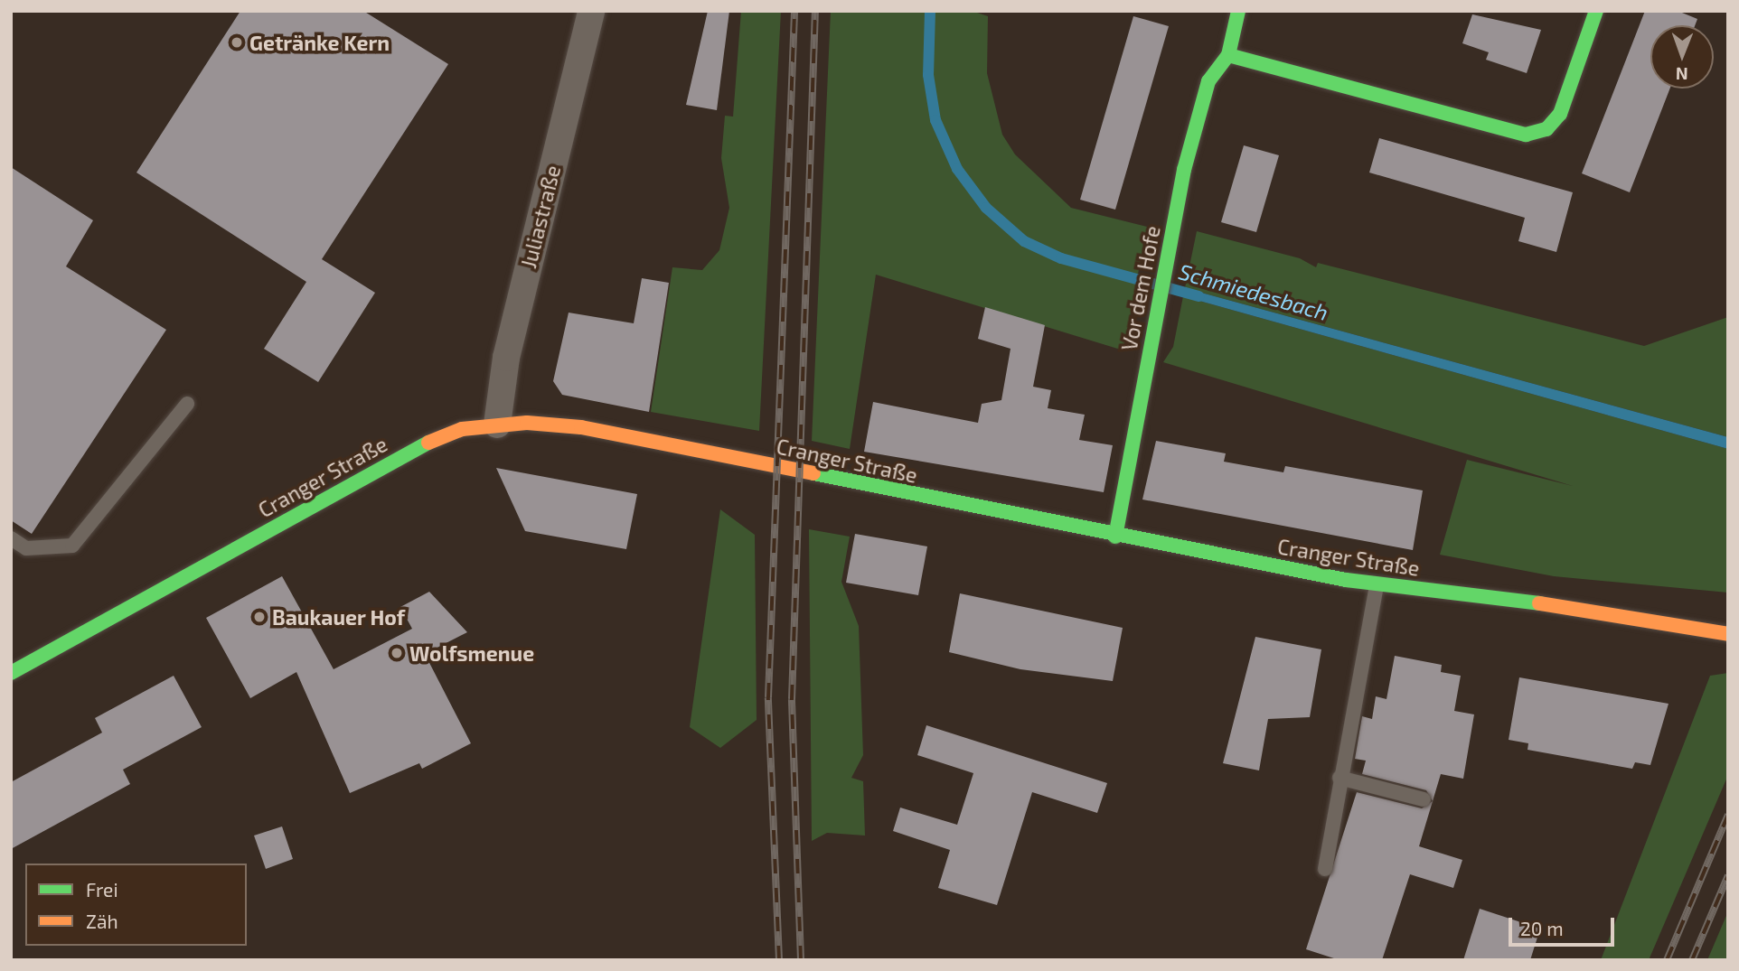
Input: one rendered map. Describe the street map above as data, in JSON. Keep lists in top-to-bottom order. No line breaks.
{"streets":{"street":["Juliastraße","Vor dem Hofe","Cranger Straße"]},"crossings":[["Juliastraße","Cranger Straße"],["Vor dem Hofe","Cranger Straße"]],"water":["Schmiedesbach"],"places":["Getränke Kern","Baukauer Hof","Wolfsmenue"],"legend":["Frei","Zäh"],"scale_bar":"20 m","north":"bottom"}
